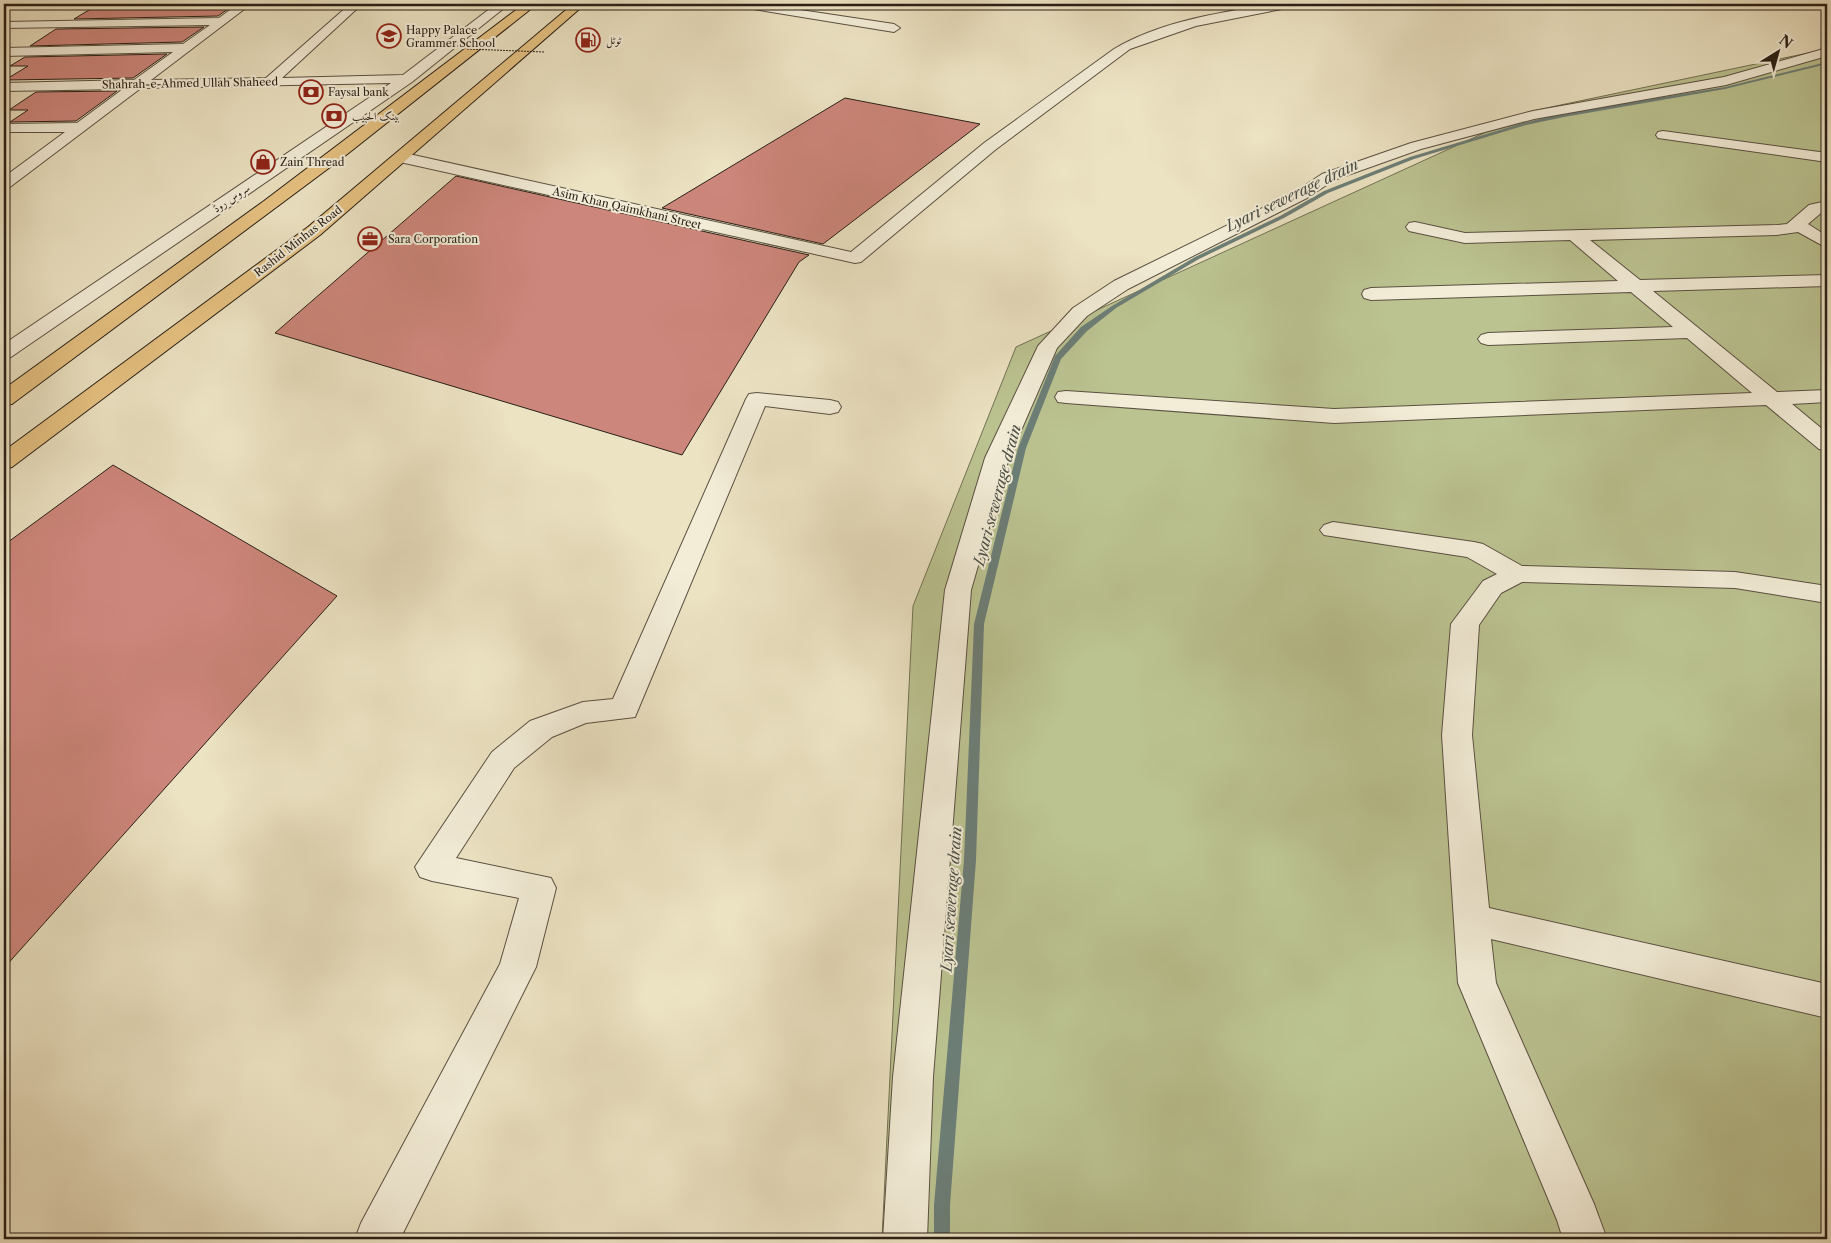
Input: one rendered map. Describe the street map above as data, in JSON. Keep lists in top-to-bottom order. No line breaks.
{"streets":{"main road":["Rashid Minhas Road"],"street":["Shahrah-e-Ahmed Ullah Shaheed","سروس روڈ","Asim Khan Qaimkhani Street"]},"crossings":[["Shahrah-e-Ahmed Ullah Shaheed","سروس روڈ"],["Asim Khan Qaimkhani Street","Rashid Minhas Road"]],"water":["Lyari sewerage drain"],"places":{"school or university":["Happy Palace Grammer School"],"fuel station":["ٹوٹل"],"bank":["Faysal bank","بينک الحبيب"],"shop":["Zain Thread"],"office":["Sara Corporation"]},"north":"top right"}
